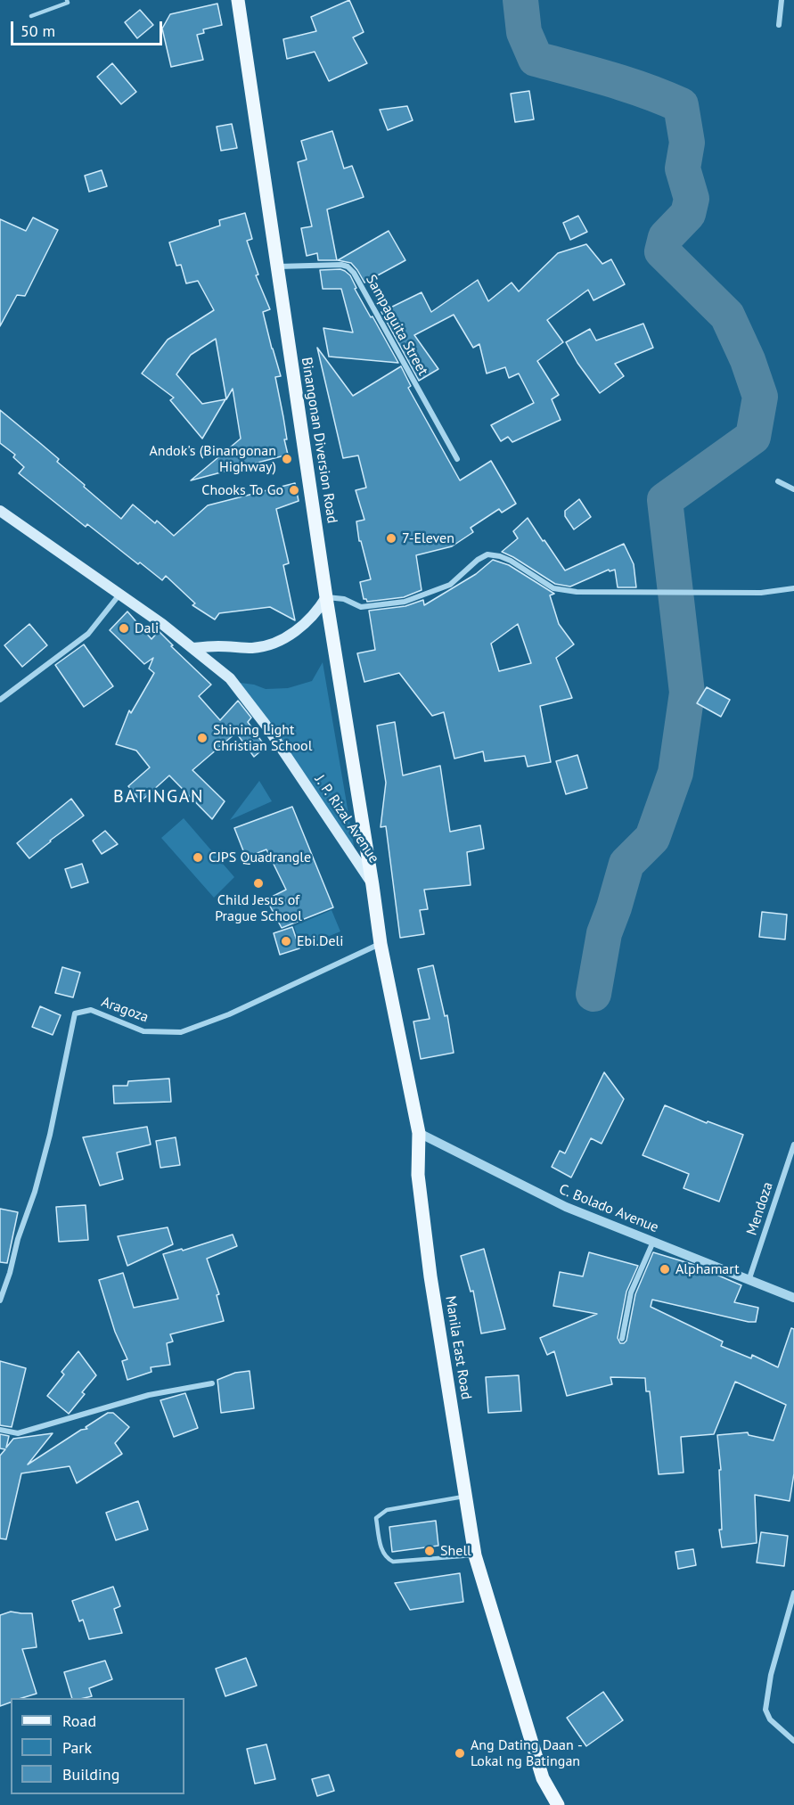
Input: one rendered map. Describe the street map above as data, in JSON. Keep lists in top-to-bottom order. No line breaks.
{"streets":{"main road":["Binangonan Diversion Road","J. P. Rizal Avenue","Manila East Road"],"street":["Sampaguita Street","Aragoza","C. Bolado Avenue","Mendoza"]},"crossings":[["Sampaguita Street","Binangonan Diversion Road"],["Binangonan Diversion Road","J. P. Rizal Avenue"],["Binangonan Diversion Road","Manila East Road"],["J. P. Rizal Avenue","Manila East Road"],["Aragoza","Manila East Road"],["C. Bolado Avenue","Mendoza"],["C. Bolado Avenue","Manila East Road"]],"districts":["BATINGAN"],"places":["Andok's (Binangonan Highway)","Chooks To Go","7-Eleven","Dali","Shining Light Christian School","CJPS Quadrangle","Child Jesus of Prague School","Ebi.Deli","Alphamart","Shell","Ang Dating Daan - Lokal ng Batingan"],"legend":["Road","Park","Building"],"scale_bar":"50 m"}
